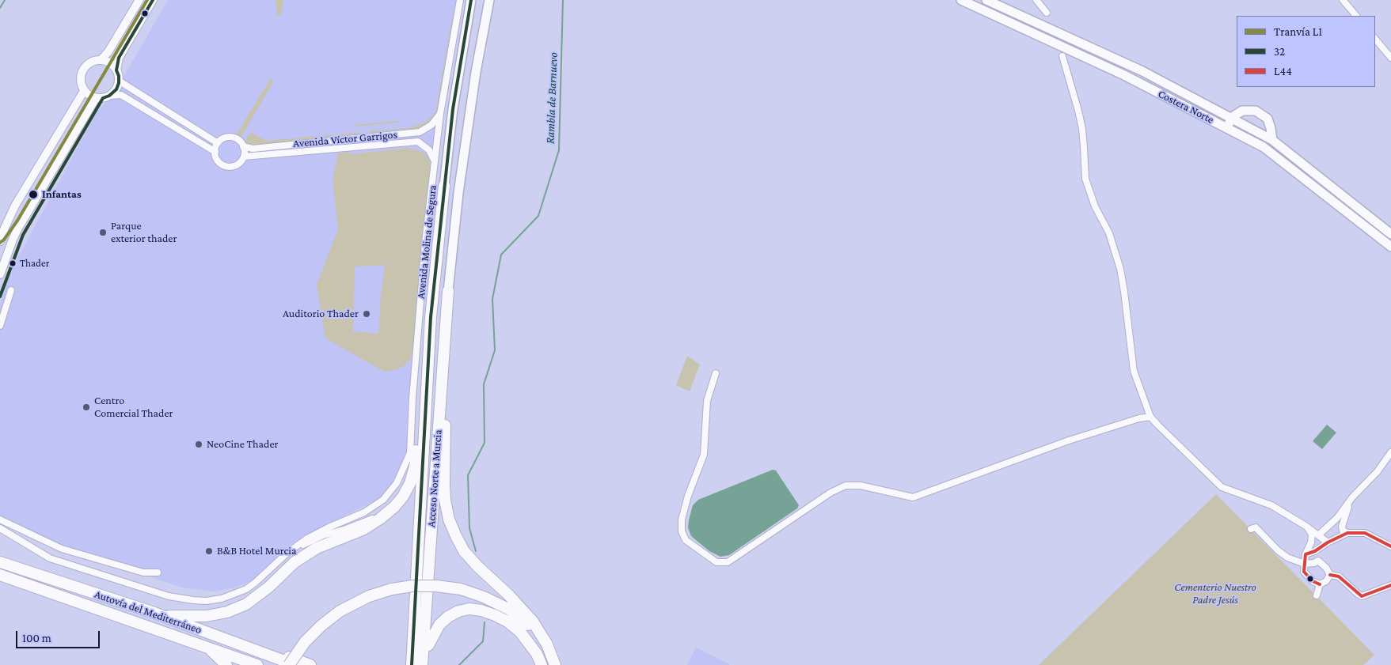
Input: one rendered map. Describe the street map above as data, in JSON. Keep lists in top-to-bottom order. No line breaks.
{"streets":{"highway":["Acceso Norte a Murcia","Autovía del Mediterráneo"],"main road":["Costera Norte","Avenida Molina de Segura"],"street":["Avenida Víctor Garrigos"]},"crossings":[["Avenida Víctor Garrigos","Avenida Molina de Segura"],["Avenida Molina de Segura","Acceso Norte a Murcia"]],"water":["Rambla de Barnuevo"],"parks":["Cementerio Nuestro Padre Jesús"],"places":["Infantas","Parque exterior thader","Thader","Auditorio Thader","Centro Comercial Thader","NeoCine Thader","B&B Hotel Murcia"],"lines":["tram line L1","transit line 32","transit line L44"],"legend":["Tranvía L1","32","L44"],"scale_bar":"100 m"}
